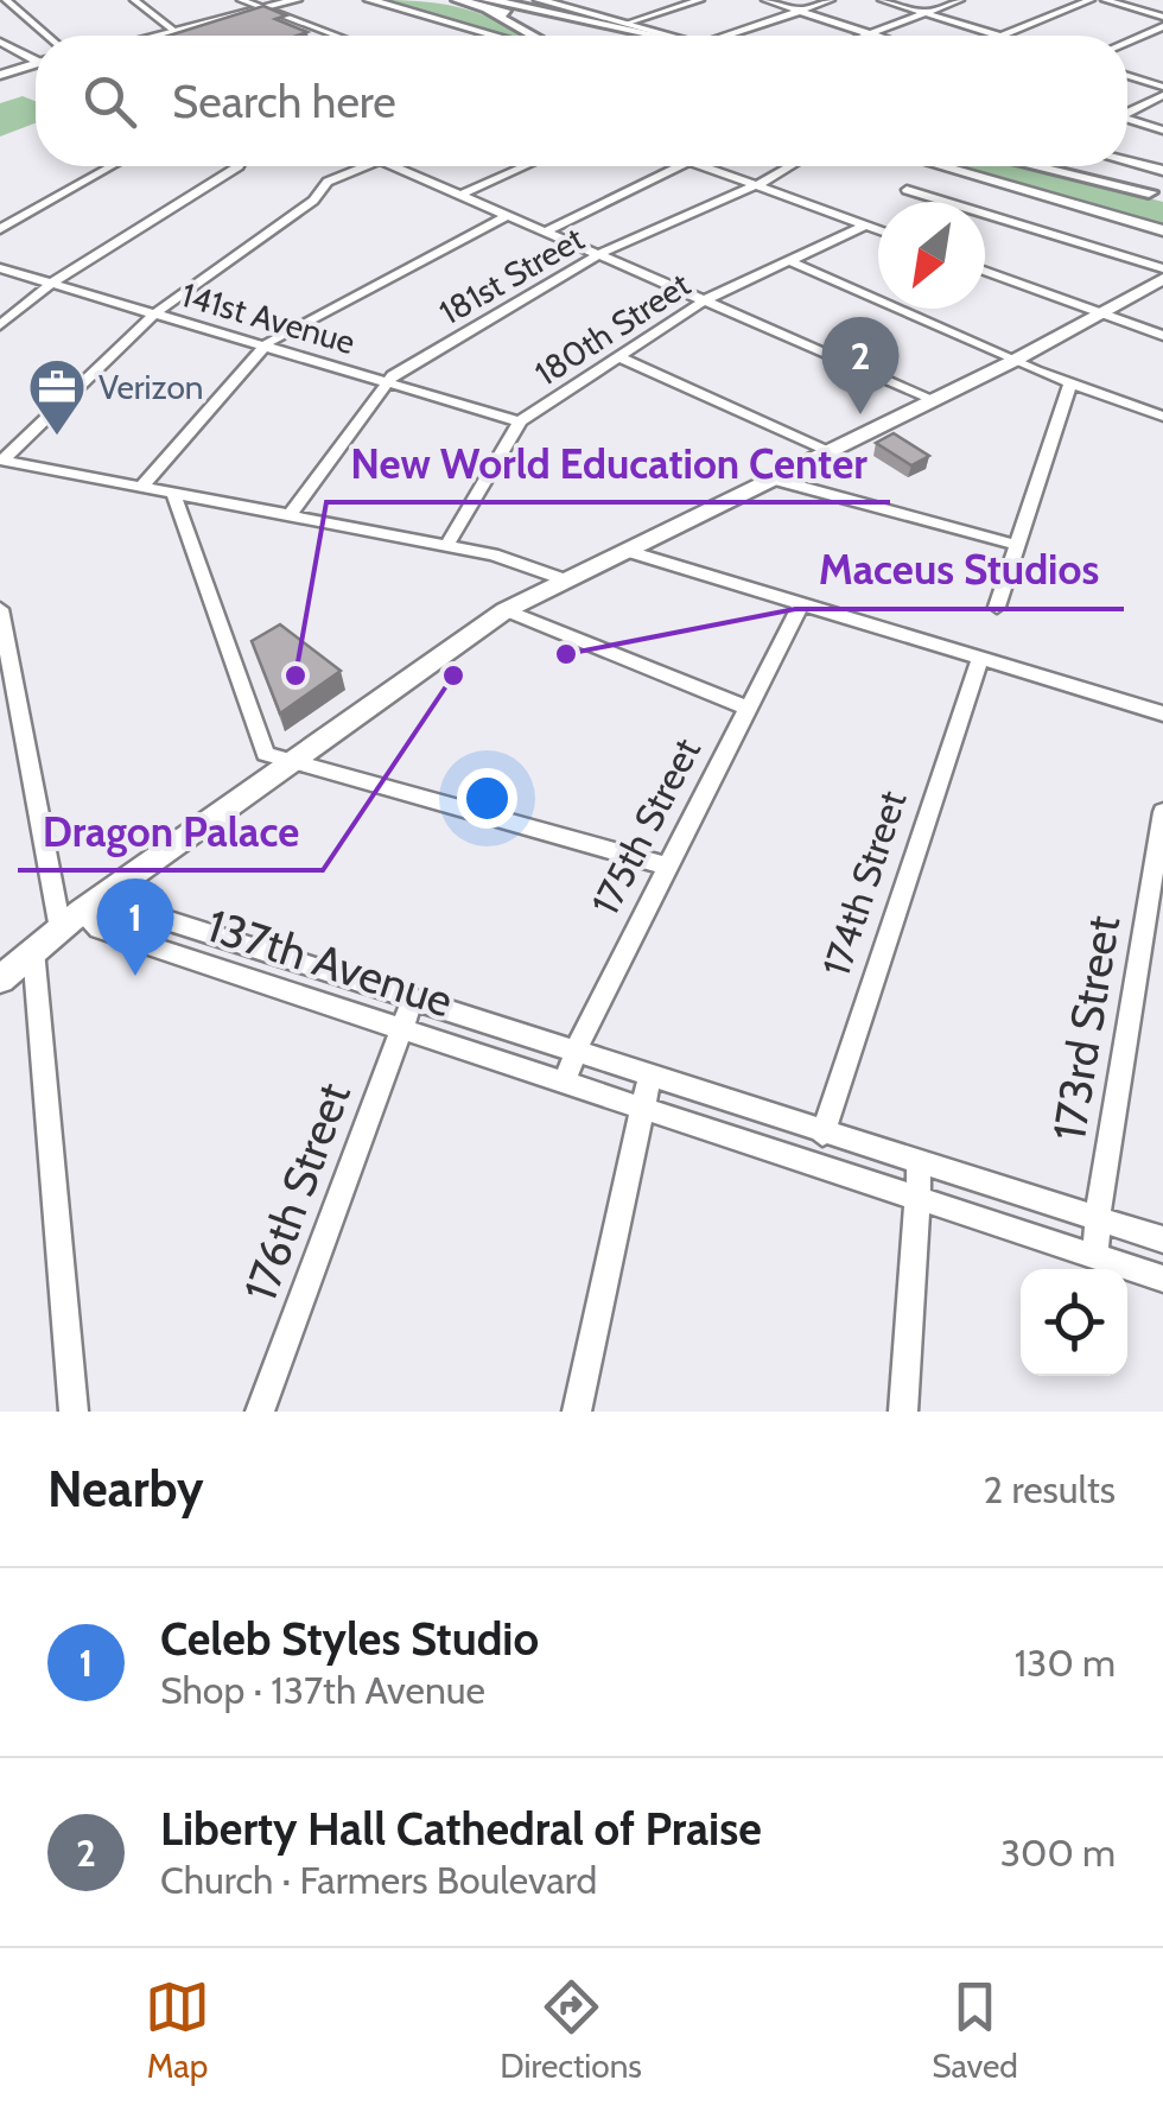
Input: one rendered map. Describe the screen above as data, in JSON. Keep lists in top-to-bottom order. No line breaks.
{"streets":{"street":["181st Street","141st Avenue","180th Street","175th Street","174th Street","137th Avenue","173rd Street","176th Street"]},"crossings":[["181st Street","141st Avenue"],["141st Avenue","180th Street"],["175th Street","137th Avenue"],["174th Street","137th Avenue"],["137th Avenue","173rd Street"],["137th Avenue","176th Street"]],"places":{"office":["Verizon"],"other":["Maceus Studios","New World Education Center","Dragon Palace"]},"north":"bottom left","page":{"search":"Search here","pins":["2","1"],"heading":["Nearby","2 results"],"list":[{"mark":"1","name":"Celeb Styles Studio","note":"Shop · 137th Avenue","value":"130 m"},{"mark":"2","name":"Liberty Hall Cathedral of Praise","note":"Church · Farmers Boulevard","value":"300 m"}],"nav":["Map","Directions","Saved"]}}
